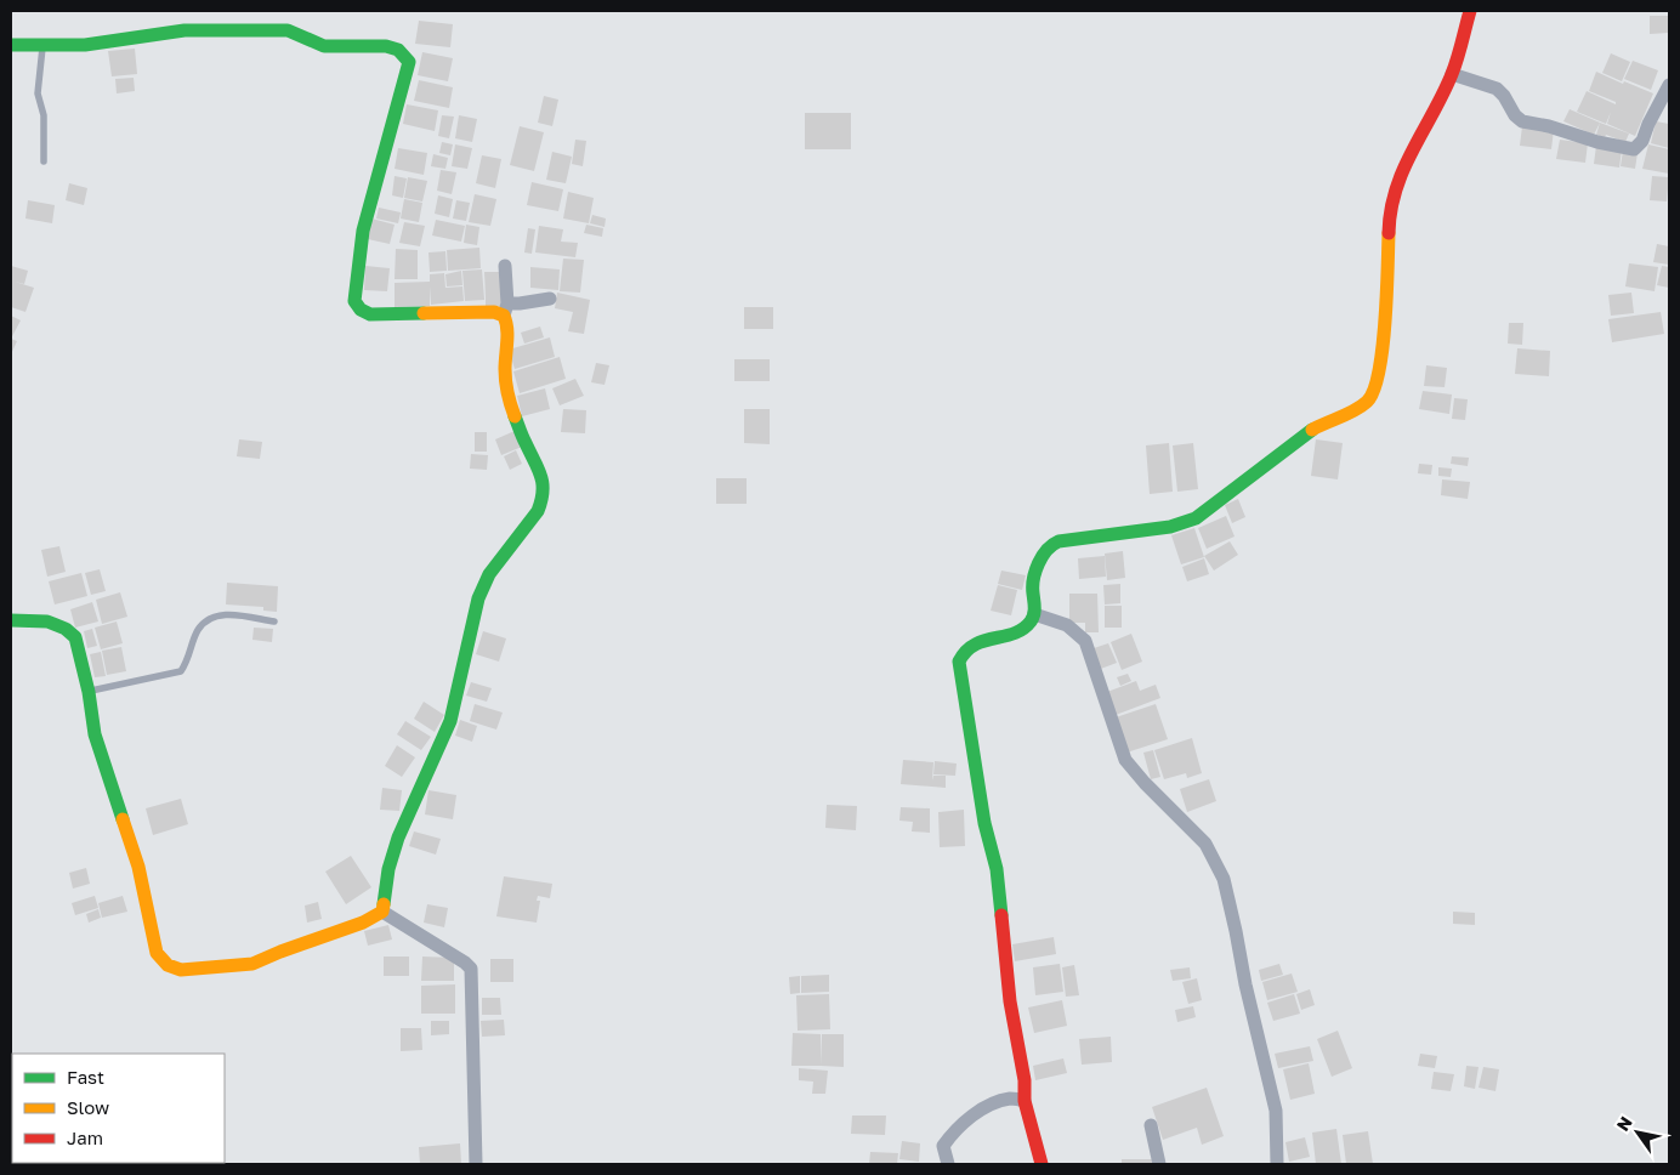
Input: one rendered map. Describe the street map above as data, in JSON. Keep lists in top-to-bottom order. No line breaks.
{"legend":["Fast","Slow","Jam"],"north":"top left"}
